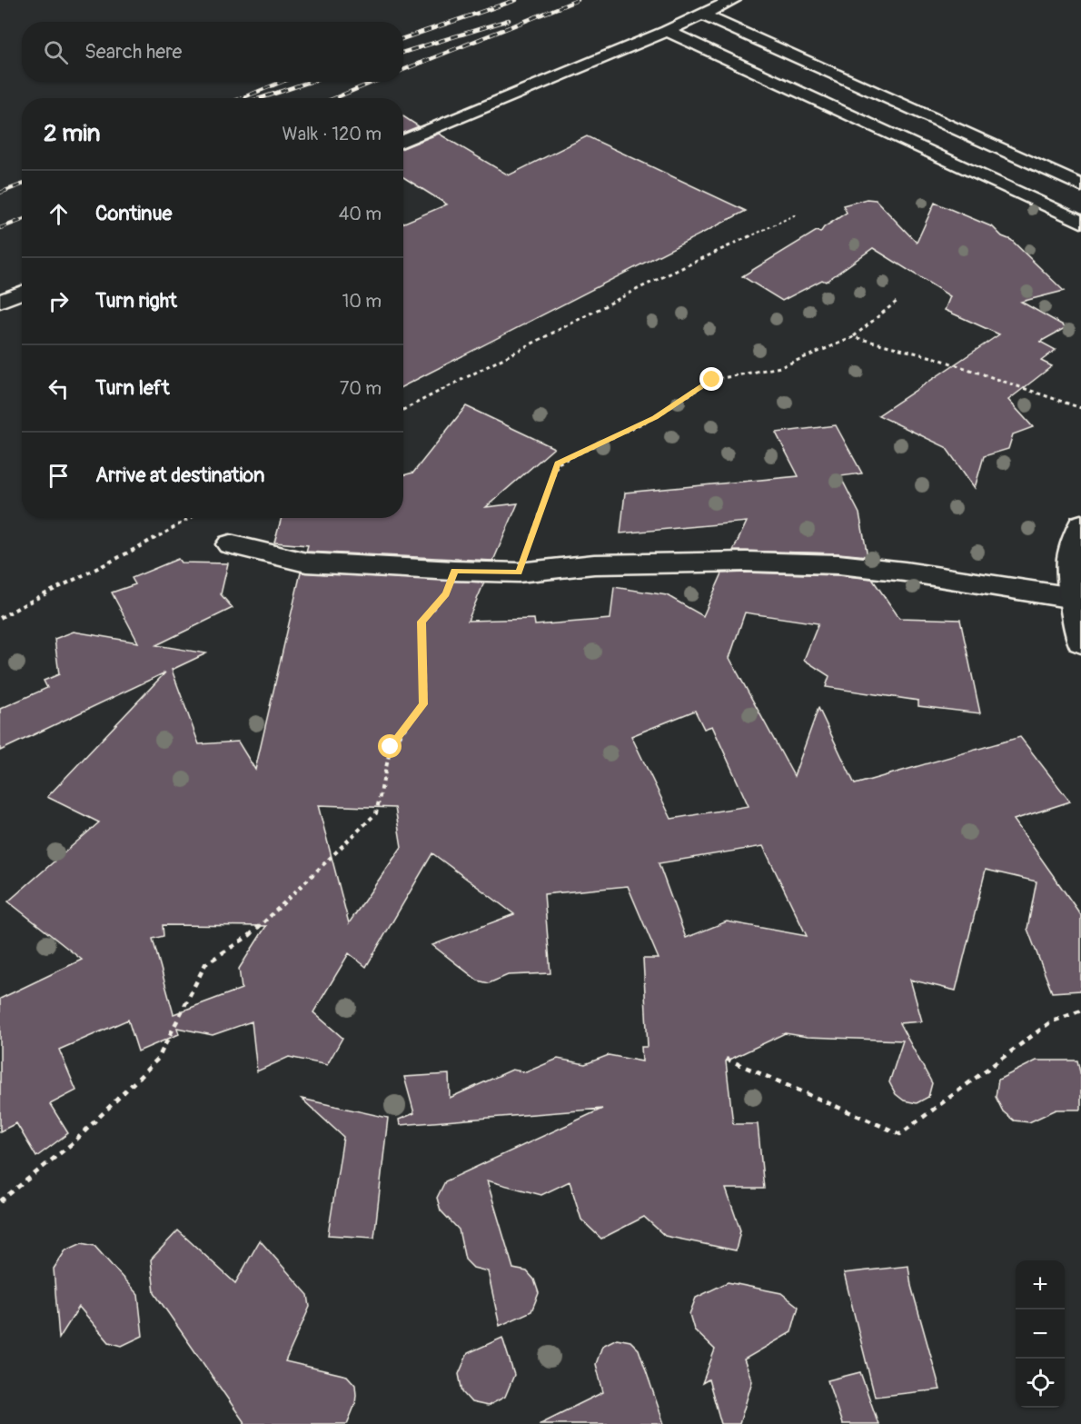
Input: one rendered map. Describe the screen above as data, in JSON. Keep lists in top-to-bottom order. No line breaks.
{"page":{"search":"Search here","heading":["2 min","Walk · 120 m"],"list":[["Continue","40 m"],["Turn right","10 m"],["Turn left","70 m"],"Arrive at destination"],"map_buttons":["+","−"]}}
